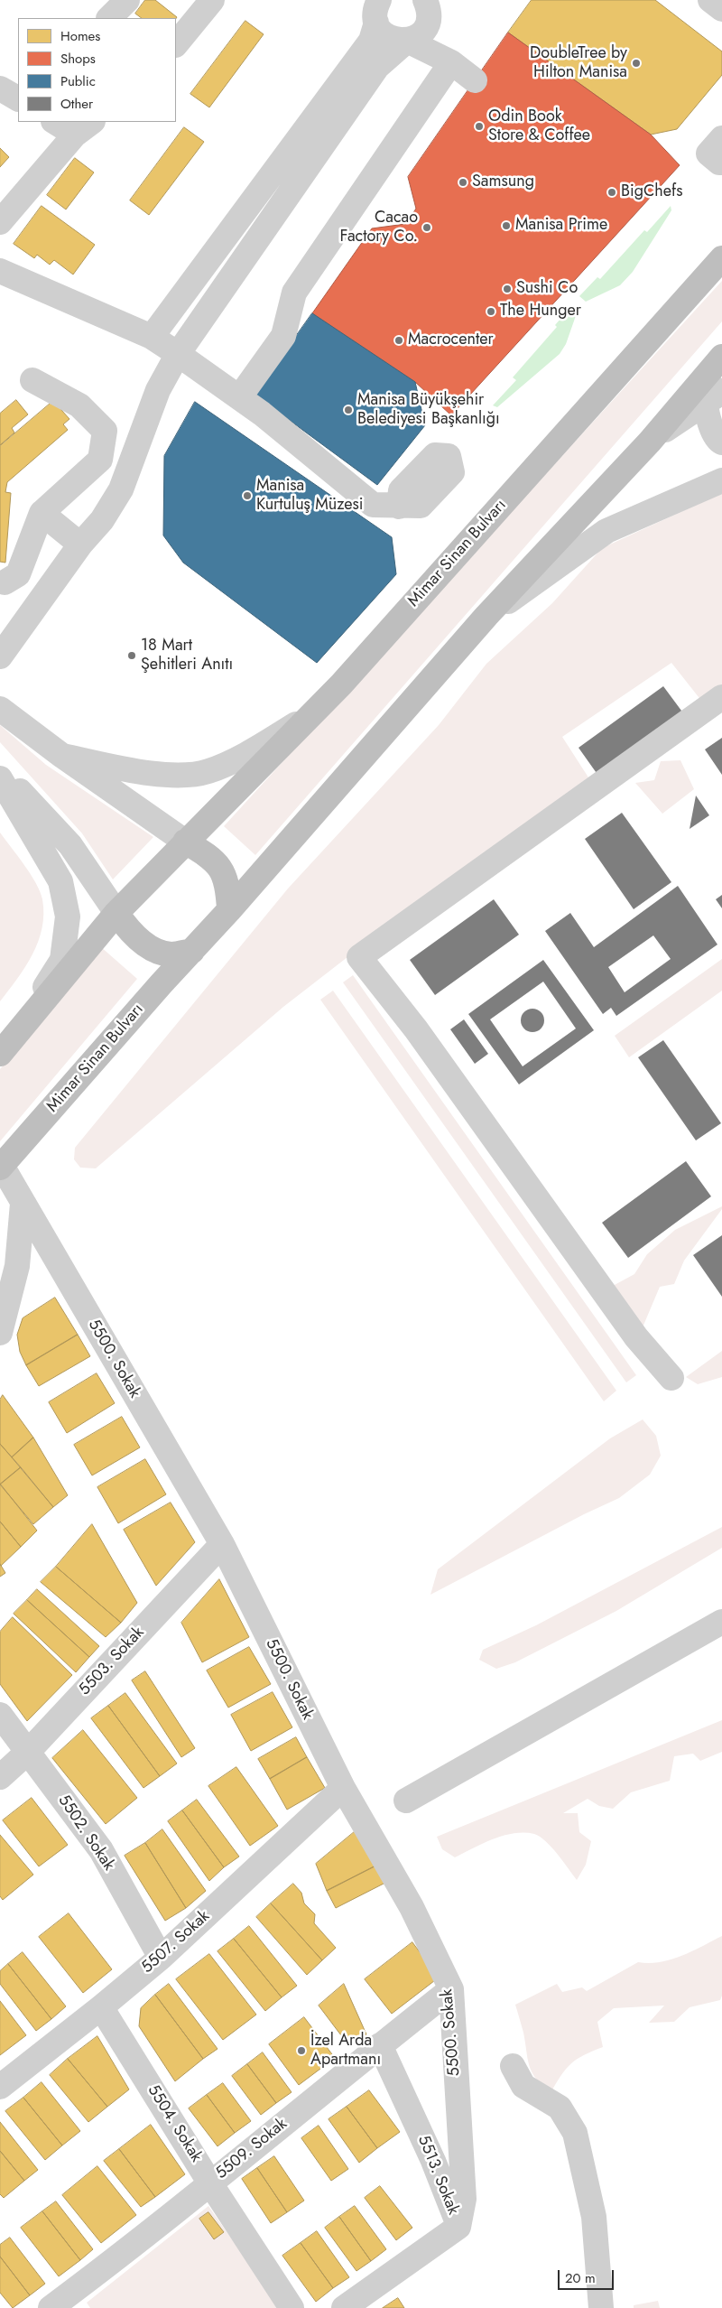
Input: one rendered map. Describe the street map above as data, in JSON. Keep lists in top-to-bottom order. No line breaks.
{"streets":{"highway":["Mimar Sinan Bulvarı"],"street":["5500. Sokak","5503. Sokak","5502. Sokak","5507. Sokak","5504. Sokak","5509. Sokak","5513. Sokak"]},"crossings":[["Mimar Sinan Bulvarı","5500. Sokak"],["5500. Sokak","5503. Sokak"],["5500. Sokak","5507. Sokak"],["5500. Sokak","5509. Sokak"],["5500. Sokak","5513. Sokak"],["5503. Sokak","5502. Sokak"],["5502. Sokak","5507. Sokak"],["5507. Sokak","5504. Sokak"],["5504. Sokak","5509. Sokak"],["5509. Sokak","5513. Sokak"]],"places":["DoubleTree by Hilton Manisa","Odin Book Store & Coffee","Samsung","BigChefs","Manisa Prime","Cacao Factory Co.","Sushi Co","The Hunger","Macrocenter","Manisa Büyükşehir Belediyesi Başkanlığı","Manisa Kurtuluş Müzesi","18 Mart Şehitleri Anıtı","İzel Arda Apartmanı"],"legend":["Homes","Shops","Public","Other"],"scale_bar":"20 m"}
